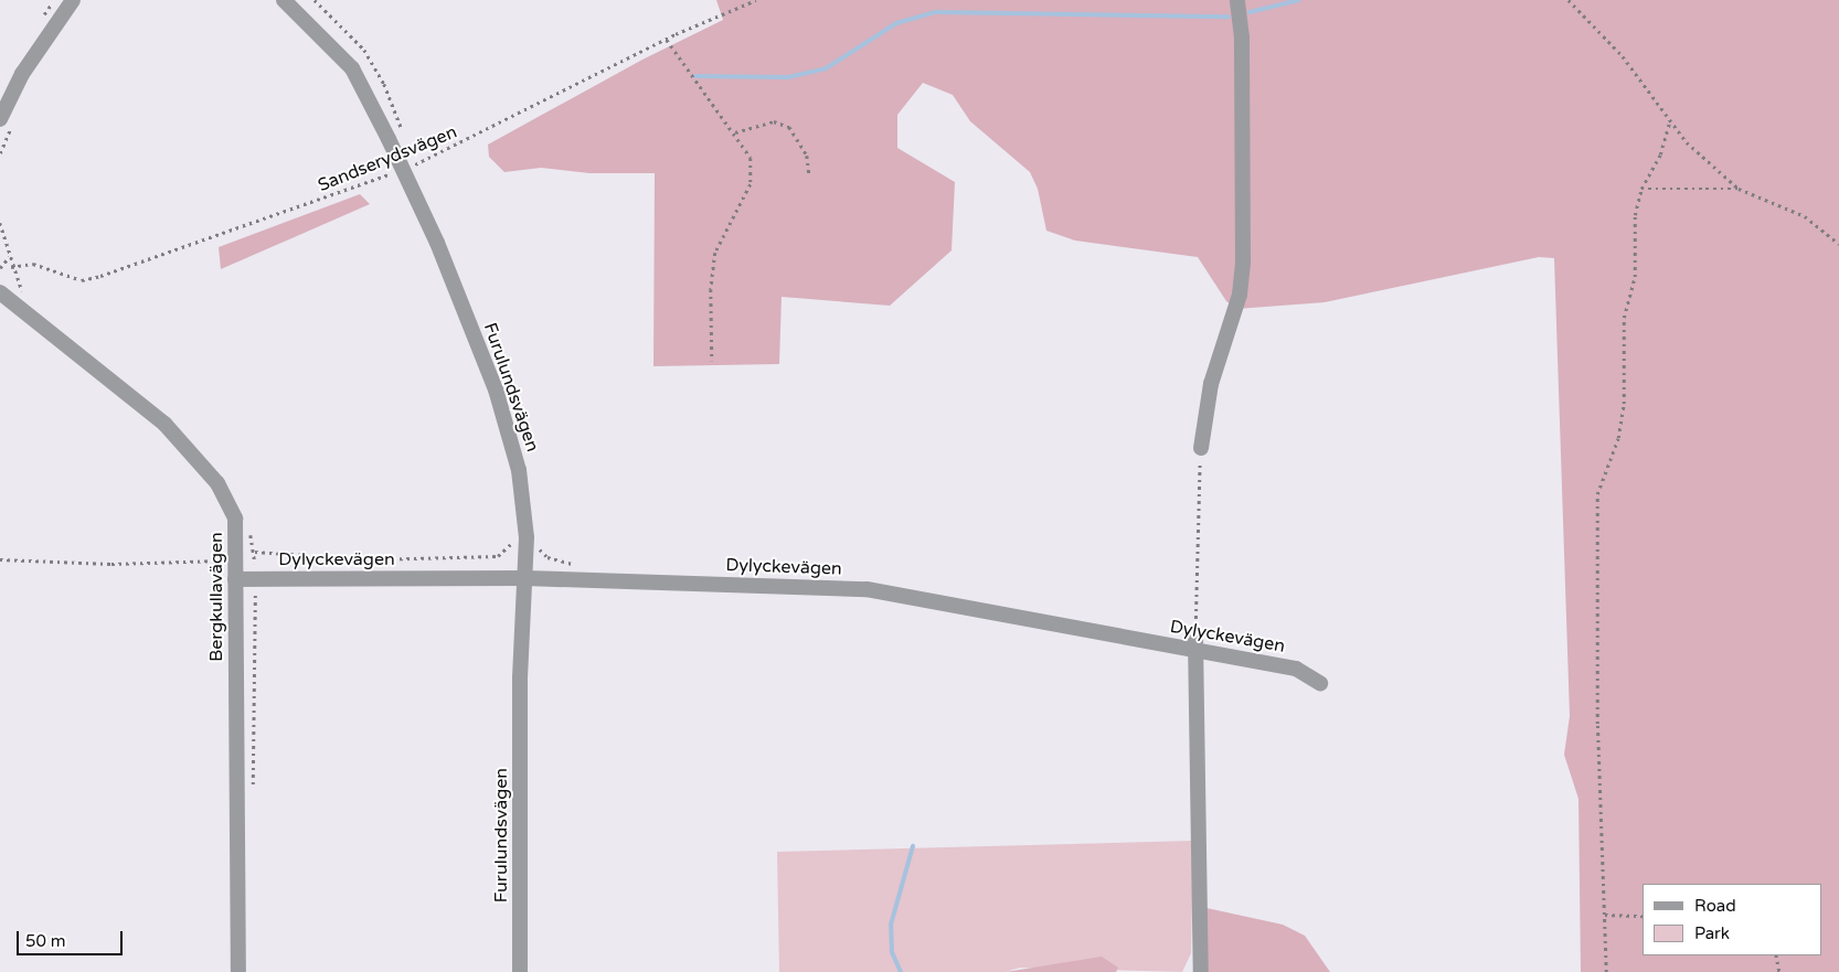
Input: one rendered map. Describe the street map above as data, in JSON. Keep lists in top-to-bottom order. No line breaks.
{"streets":{"street":["Furulundsvägen","Dylyckevägen","Bergkullavägen"],"path":["Sandserydsvägen"]},"crossings":[["Sandserydsvägen","Furulundsvägen"],["Furulundsvägen","Dylyckevägen"],["Dylyckevägen","Bergkullavägen"]],"legend":["Road","Park"],"scale_bar":"50 m"}
